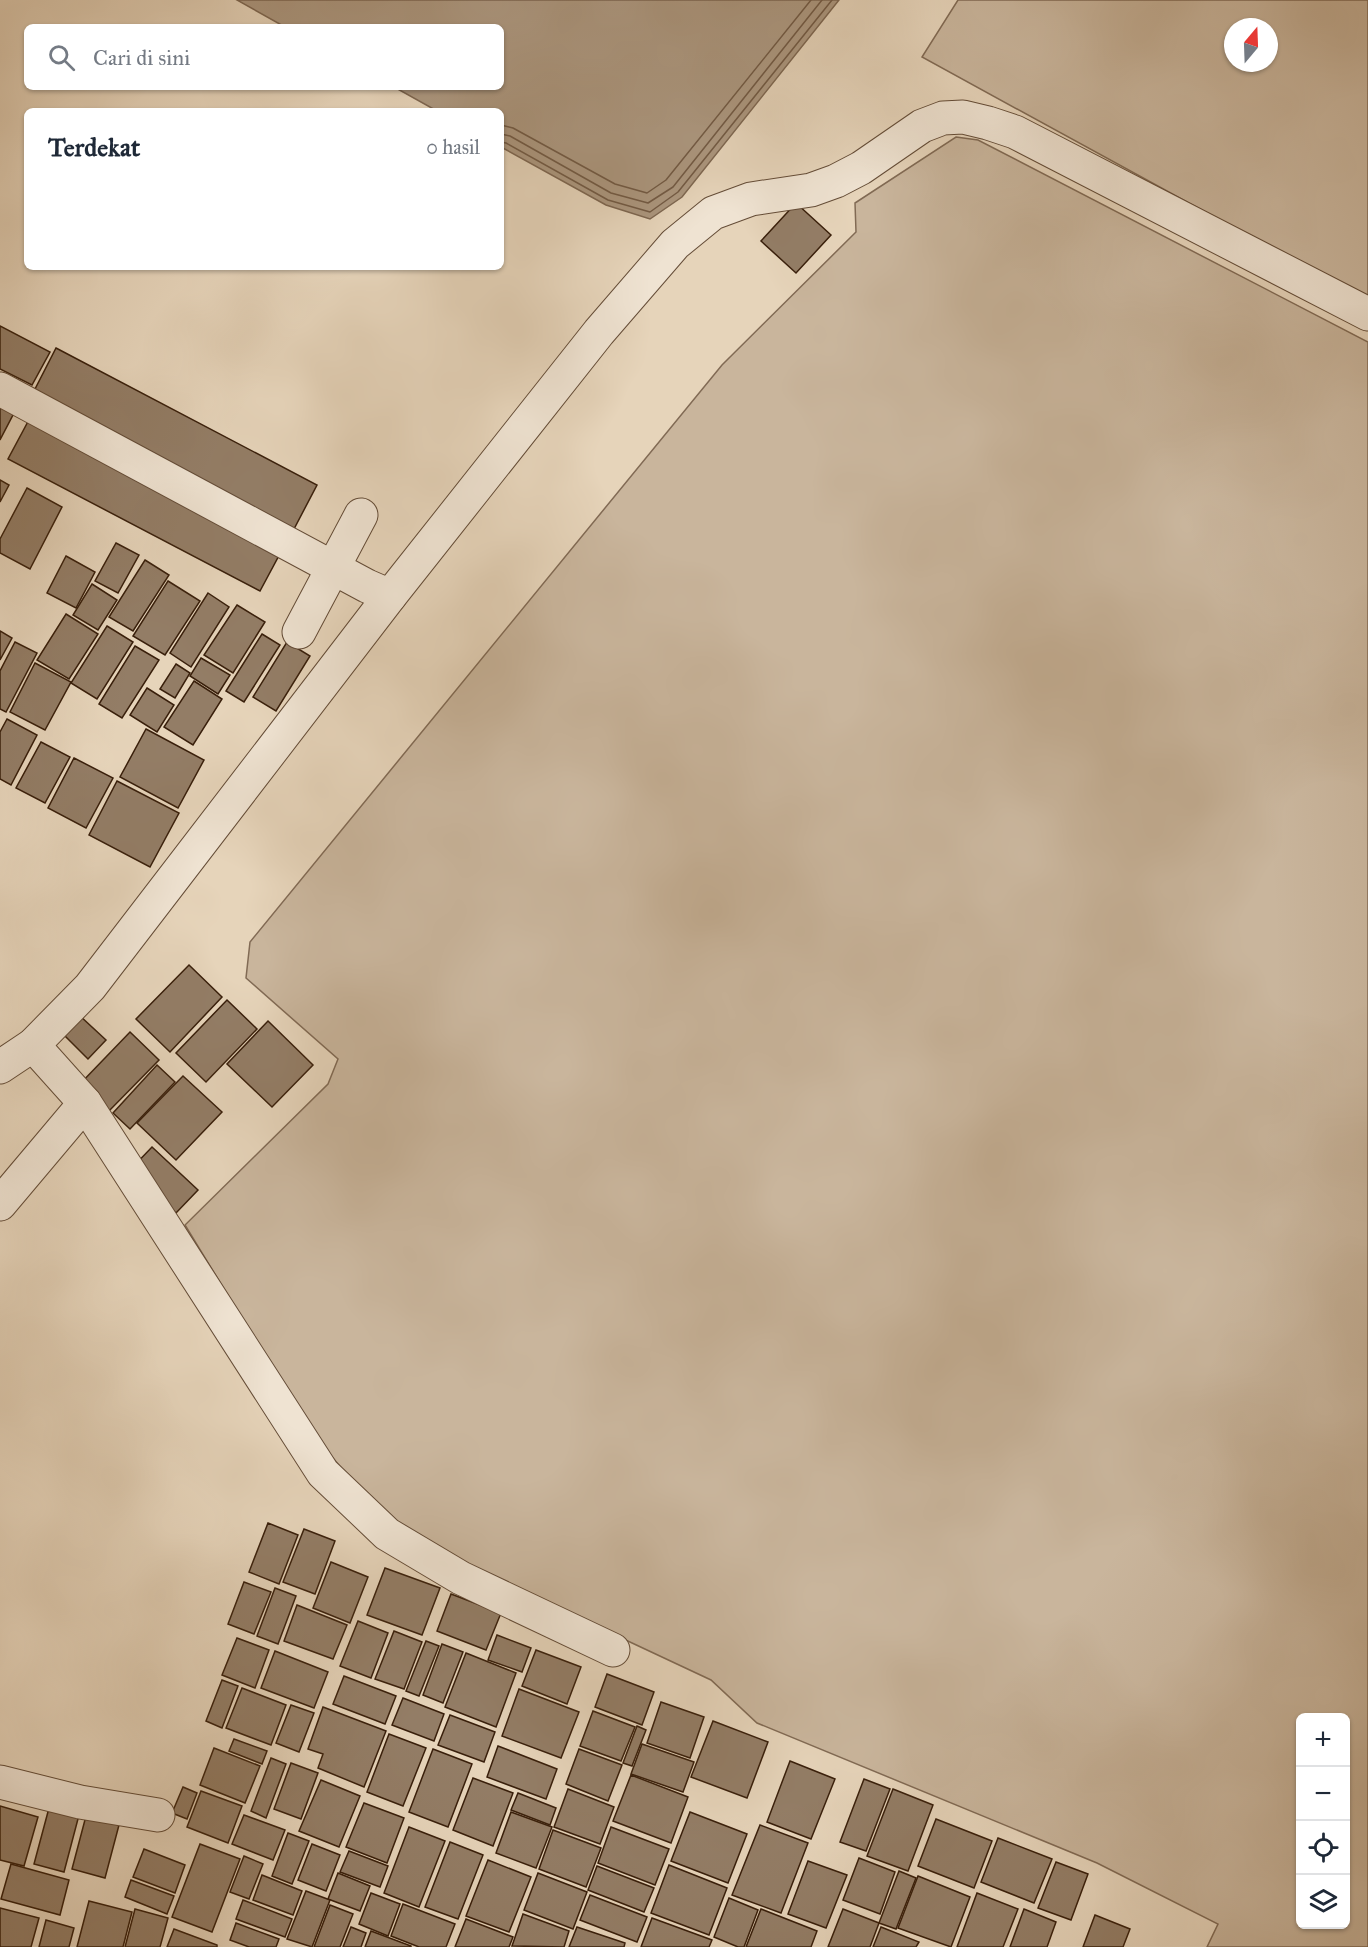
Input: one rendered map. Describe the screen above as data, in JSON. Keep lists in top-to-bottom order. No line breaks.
{"north":"top","page":{"search":"Cari di sini","heading":["Terdekat","0 hasil"],"map_buttons":["+","−"]}}
